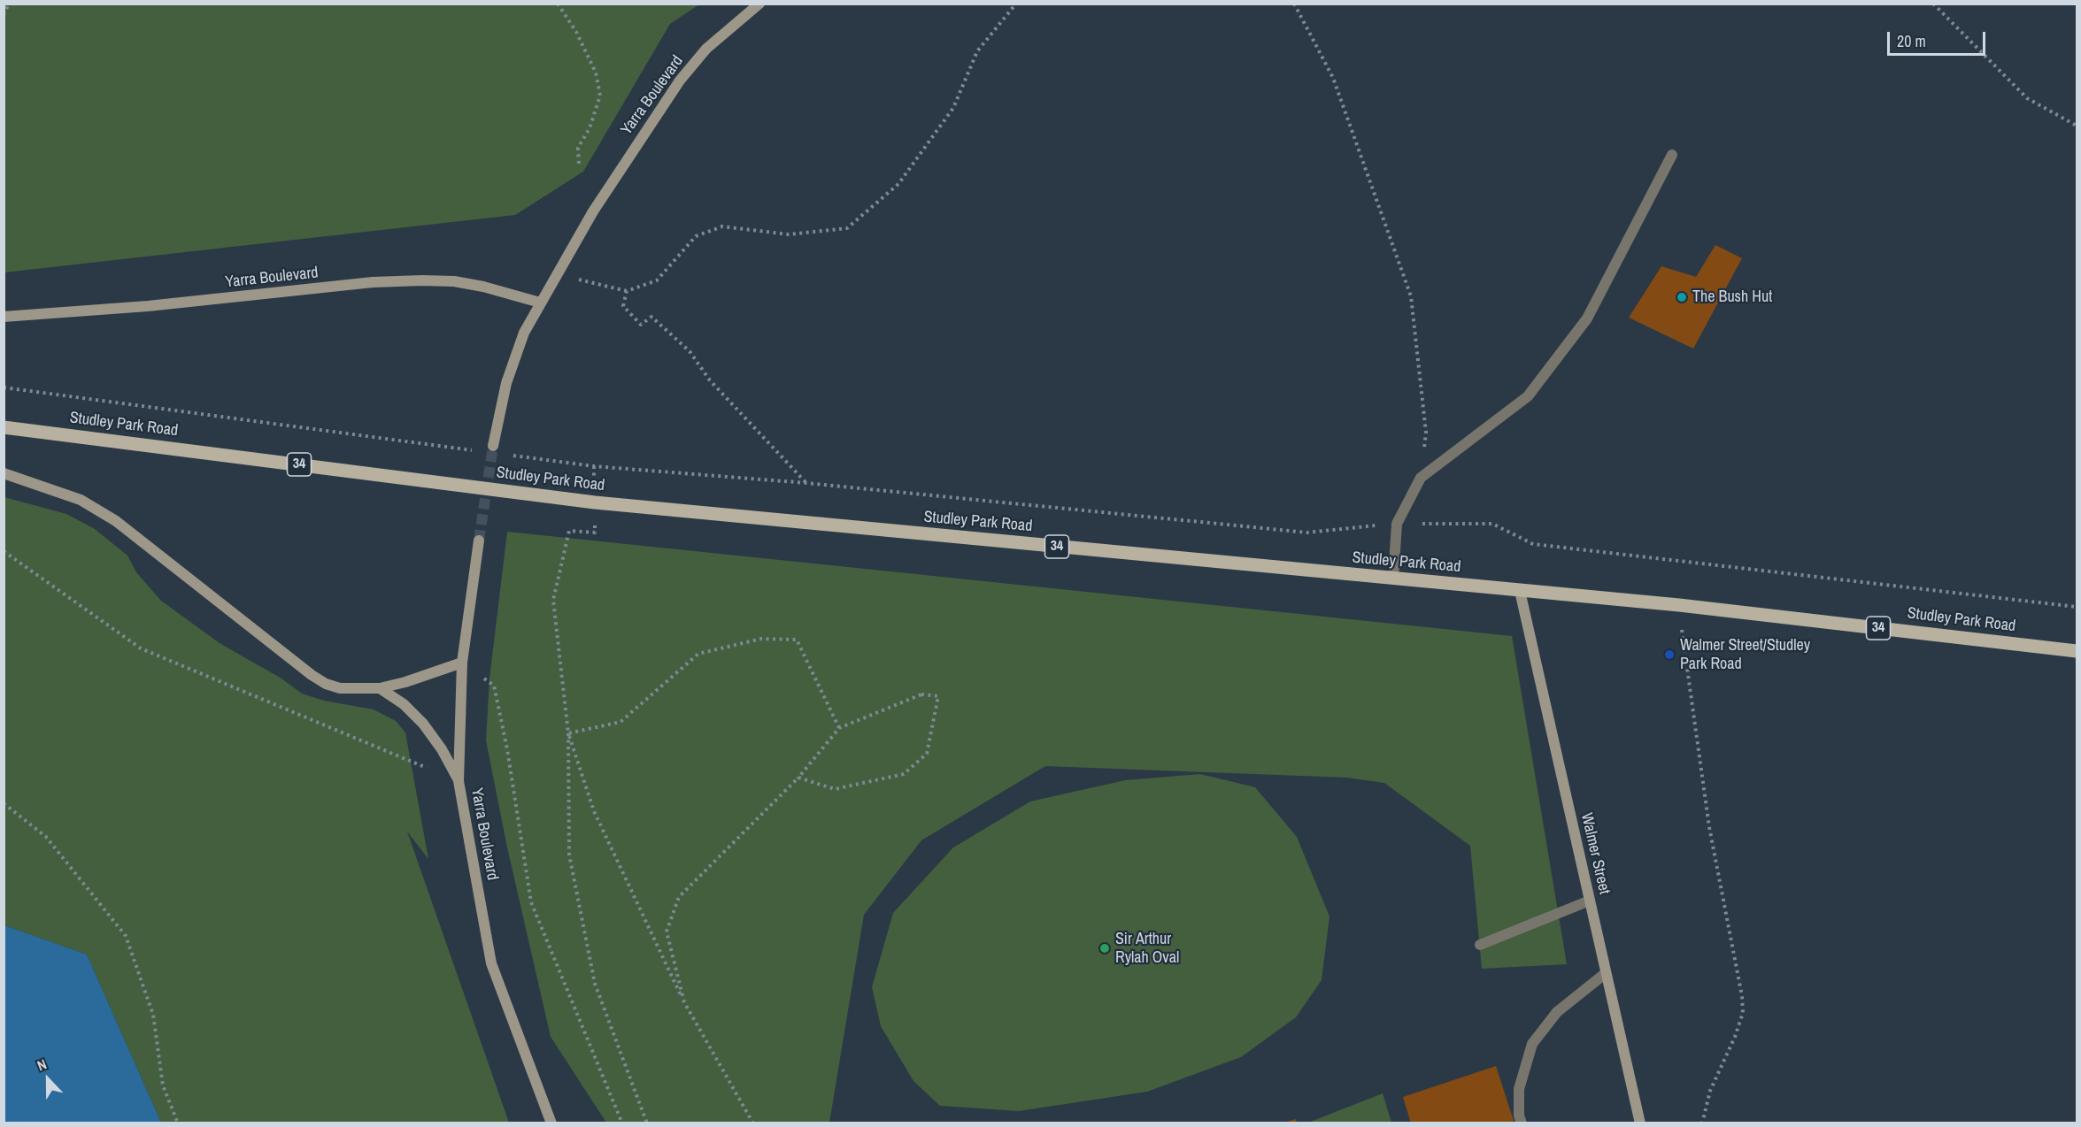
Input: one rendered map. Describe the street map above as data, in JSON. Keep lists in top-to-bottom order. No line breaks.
{"streets":{"main road":["Yarra Boulevard","Studley Park Road","34","Walmer Street"]},"crossings":[["Studley Park Road","Walmer Street"]],"places":["The Bush Hut","Walmer Street/Studley Park Road","Sir Arthur Rylah Oval"],"scale_bar":"20 m","north":"top"}
